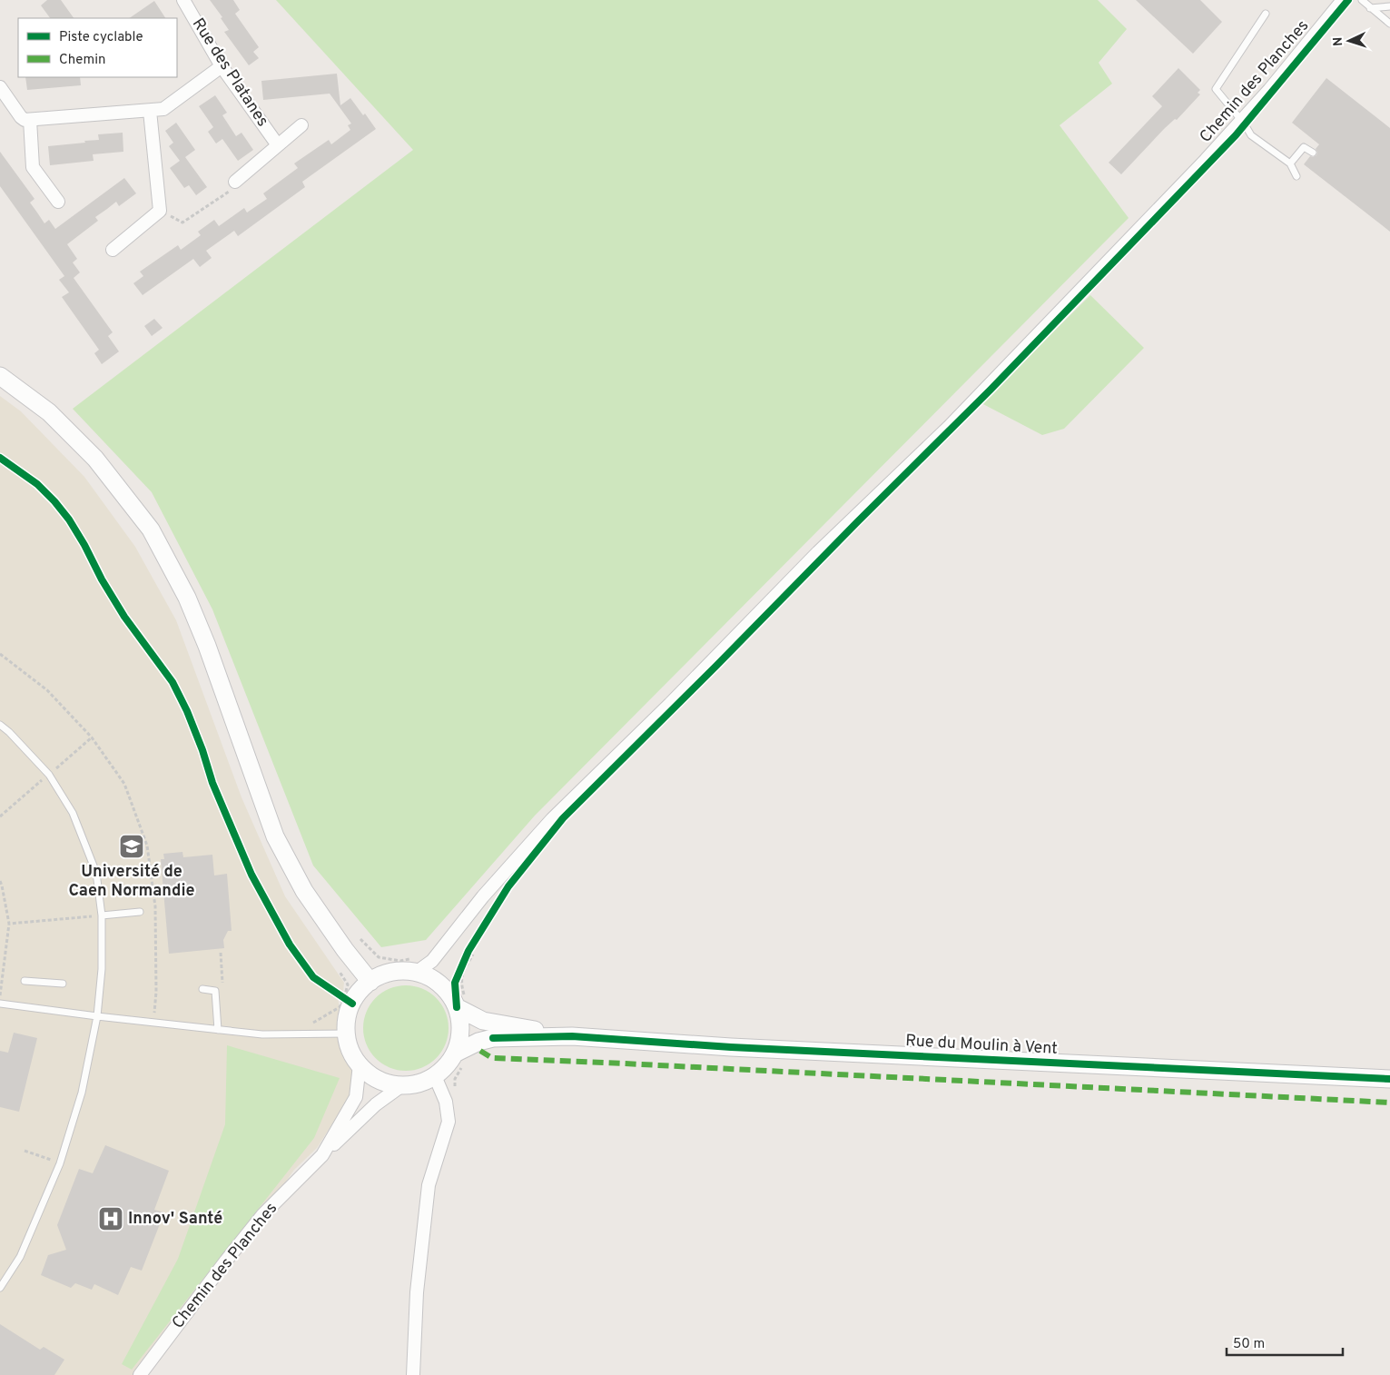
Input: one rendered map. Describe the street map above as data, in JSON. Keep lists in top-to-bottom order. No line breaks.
{"streets":{"main road":["Rue du Moulin à Vent"],"street":["Rue des Platanes","Chemin des Planches"]},"places":{"school or university":["Université de Caen Normandie"],"hospital":["Innov' Santé"]},"legend":["Piste cyclable","Chemin"],"scale_bar":"50 m","north":"left"}
